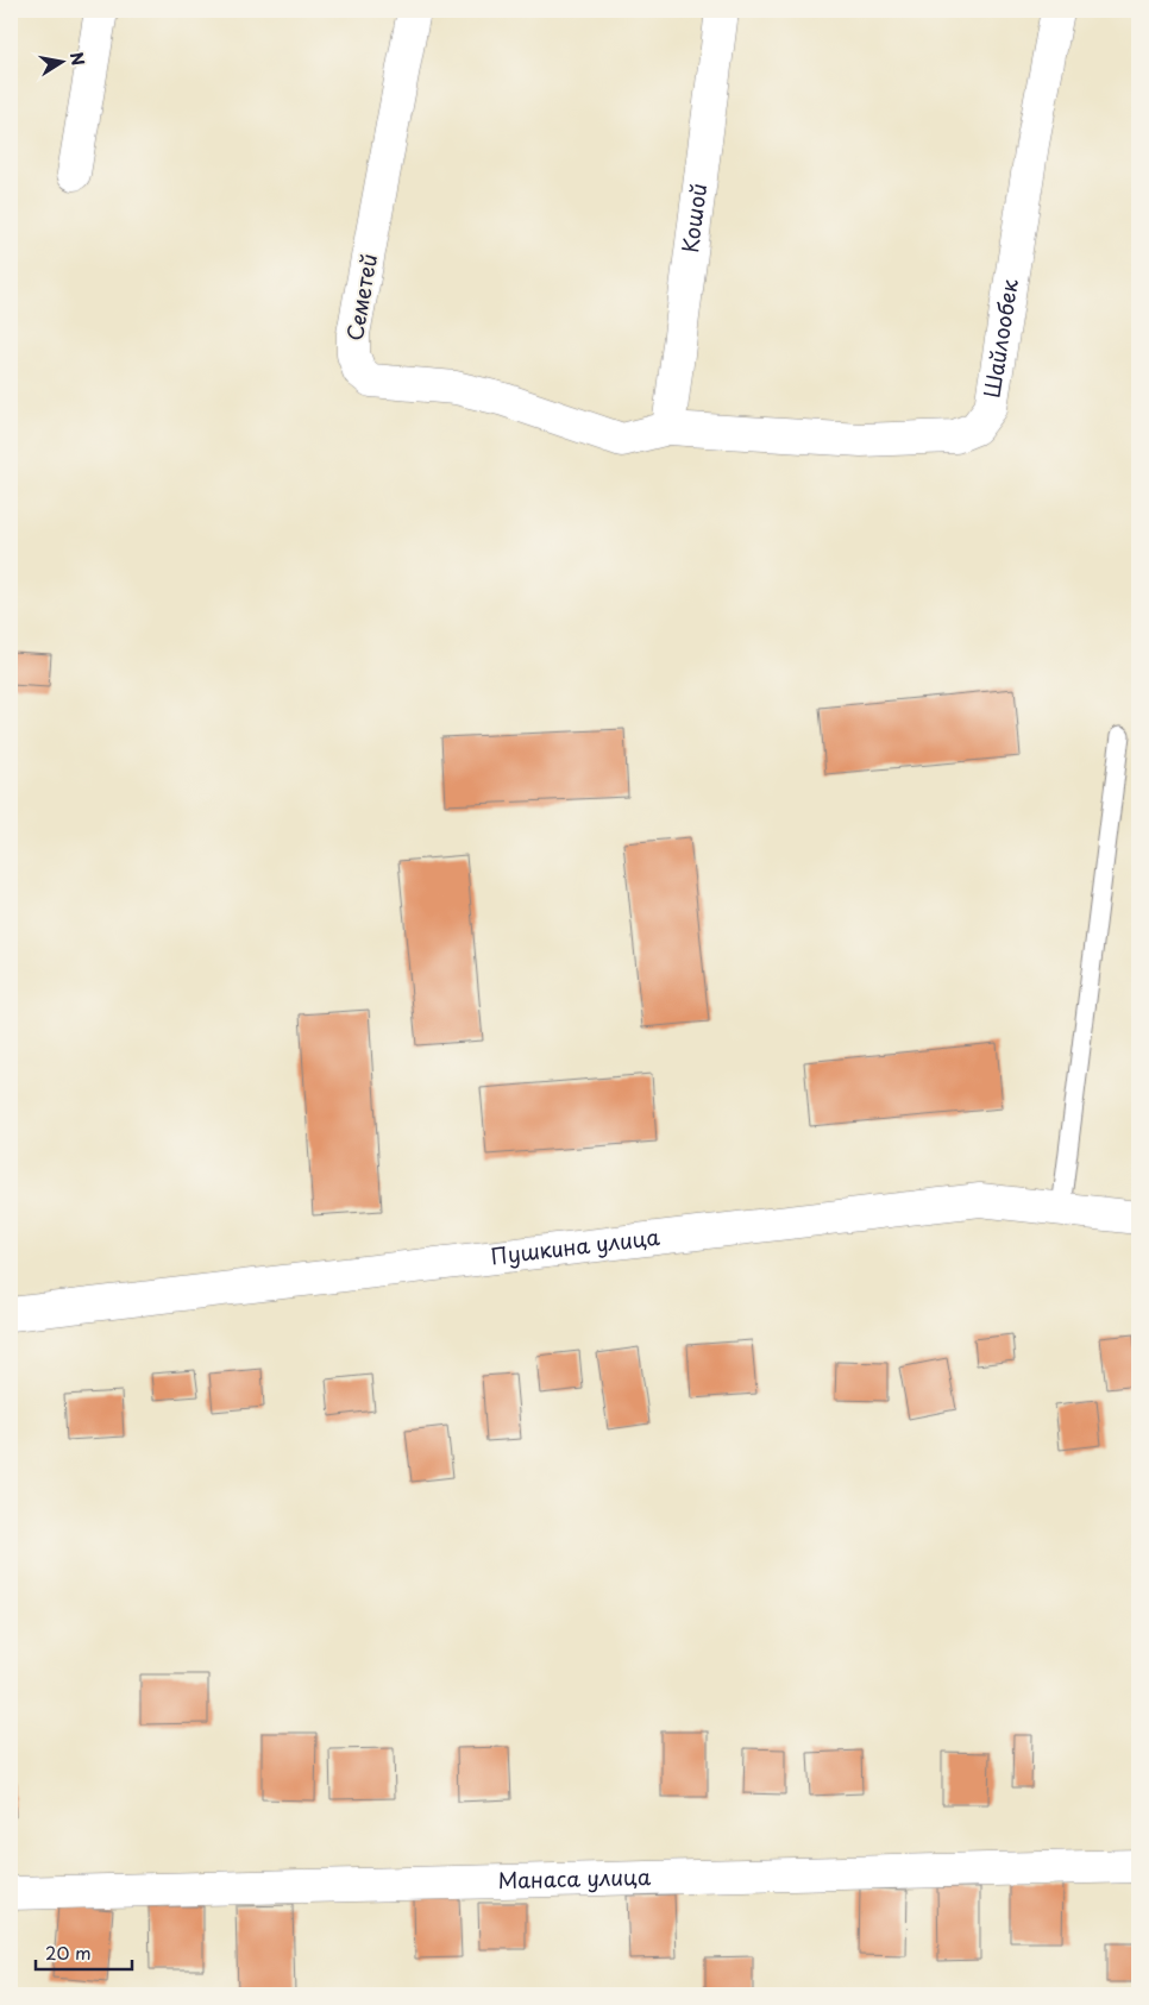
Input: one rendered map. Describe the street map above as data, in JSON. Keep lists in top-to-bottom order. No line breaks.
{"streets":{"street":["Кошой","Семетей","Шайлообек","Пушкина улица","Манаса улица"]},"crossings":[["Кошой","Семетей"],["Кошой","Шайлообек"],["Семетей","Шайлообек"]],"scale_bar":"20 m","north":"right"}
